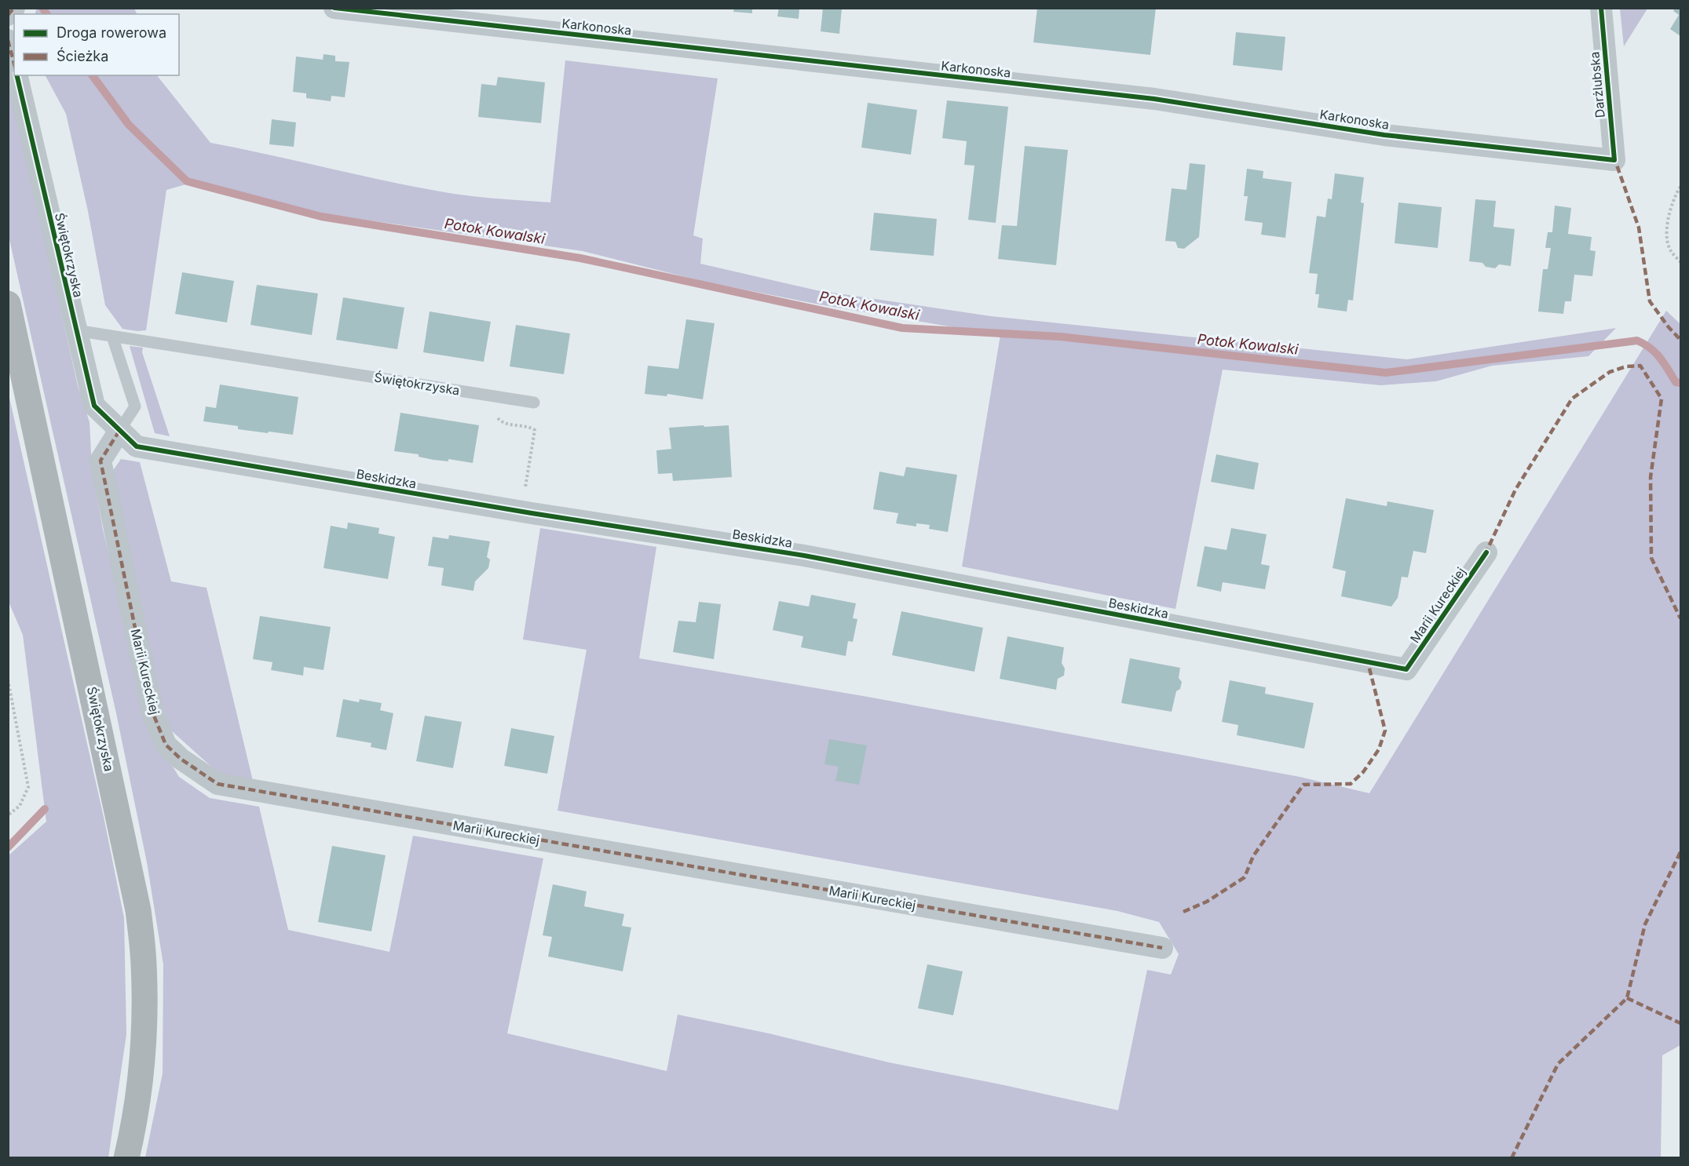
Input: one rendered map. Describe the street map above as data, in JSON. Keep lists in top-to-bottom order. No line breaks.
{"streets":{"main road":["Świętokrzyska"],"street":["Karkonoska","Darżlubska","Beskidzka","Marii Kureckiej"]},"crossings":[["Karkonoska","Darżlubska"],["Świętokrzyska","Beskidzka"],["Świętokrzyska","Marii Kureckiej"],["Beskidzka","Marii Kureckiej"]],"water":["Potok Kowalski"],"legend":["Droga rowerowa","Ścieżka"]}
